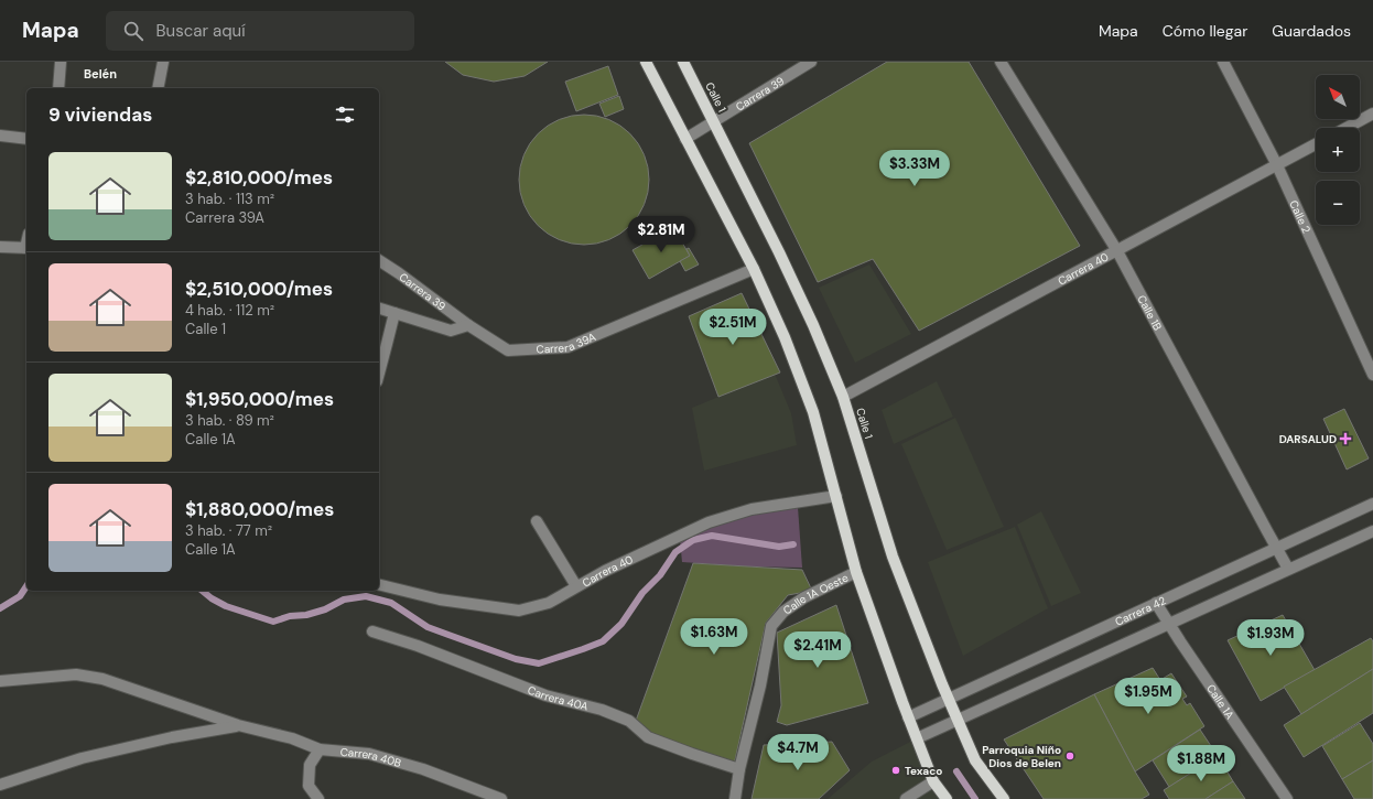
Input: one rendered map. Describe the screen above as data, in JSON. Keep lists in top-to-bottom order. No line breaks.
{"streets":{"main road":["Calle 1"],"street":["Carrera 39","Calle 2","Carrera 40","Calle 1B","Carrera 39A","Calle 1A Oeste","Carrera 42","Carrera 40A","Calle 1A","Carrera 40B"]},"crossings":[["Carrera 39","Calle 1"],["Carrera 39","Carrera 39A"],["Calle 1","Carrera 40"],["Calle 1","Carrera 42"],["Calle 2","Carrera 40"],["Carrera 40","Calle 1B"],["Calle 1B","Carrera 42"],["Calle 1A Oeste","Carrera 40A"],["Carrera 42","Calle 1A"]],"districts":["Belén"],"places":{"health":["DARSALUD"],"other":["Parroquia Niño Dios de Belen","Texaco"]},"north":"top left","page":{"header":"Mapa","search":"Buscar aquí","nav":["Mapa","Cómo llegar","Guardados"],"map_buttons":["+","−"],"heading":"9 viviendas","list":[{"name":"$2,810,000/mes","note":"3 hab. · 113 m² · Carrera 39A"},{"name":"$2,510,000/mes","note":"4 hab. · 112 m² · Calle 1"},{"name":"$1,950,000/mes","note":"3 hab. · 89 m² · Calle 1A"},{"name":"$1,880,000/mes","note":"3 hab. · 77 m² · Calle 1A"}],"price":["$3.33M","$2.81M","$2.51M","$1.63M","$1.93M","$2.41M","$1.95M","$4.7M","$1.88M"]}}
